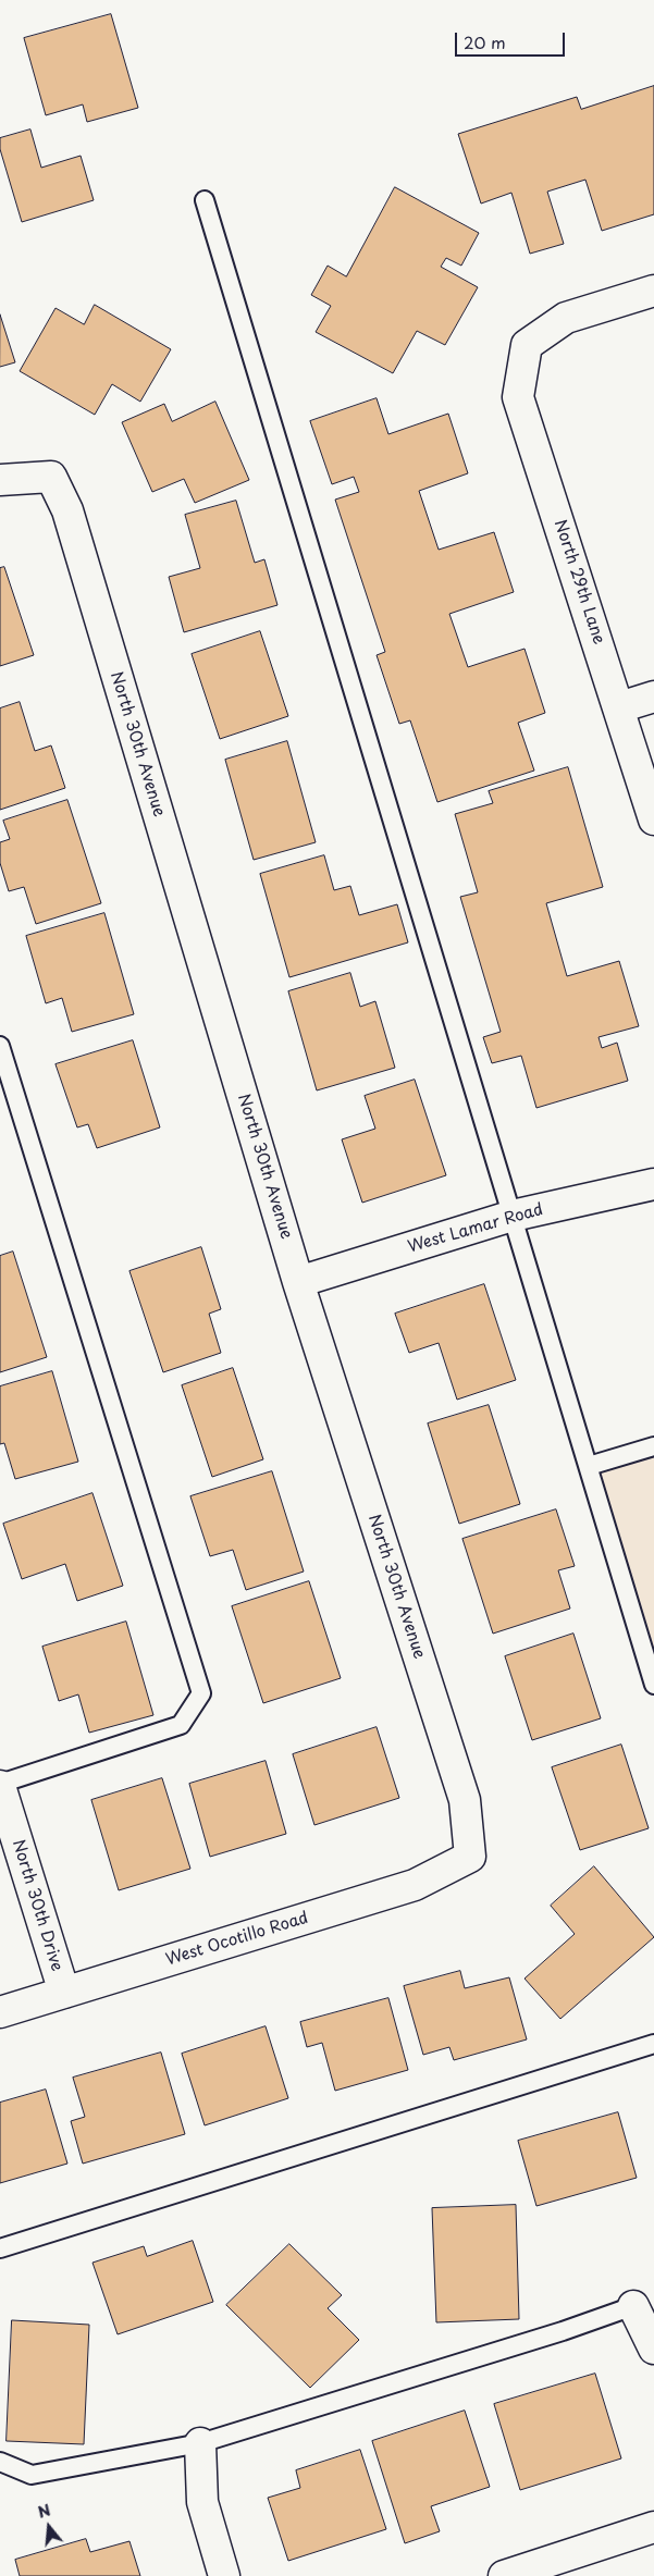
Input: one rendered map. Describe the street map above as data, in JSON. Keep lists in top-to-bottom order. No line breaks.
{"streets":{"street":["North 29th Lane","North 30th Avenue","West Lamar Road","North 30th Drive","West Ocotillo Road"]},"crossings":[["North 30th Avenue","West Lamar Road"],["North 30th Avenue","West Ocotillo Road"],["North 30th Drive","West Ocotillo Road"]],"scale_bar":"20 m","north":"top"}
